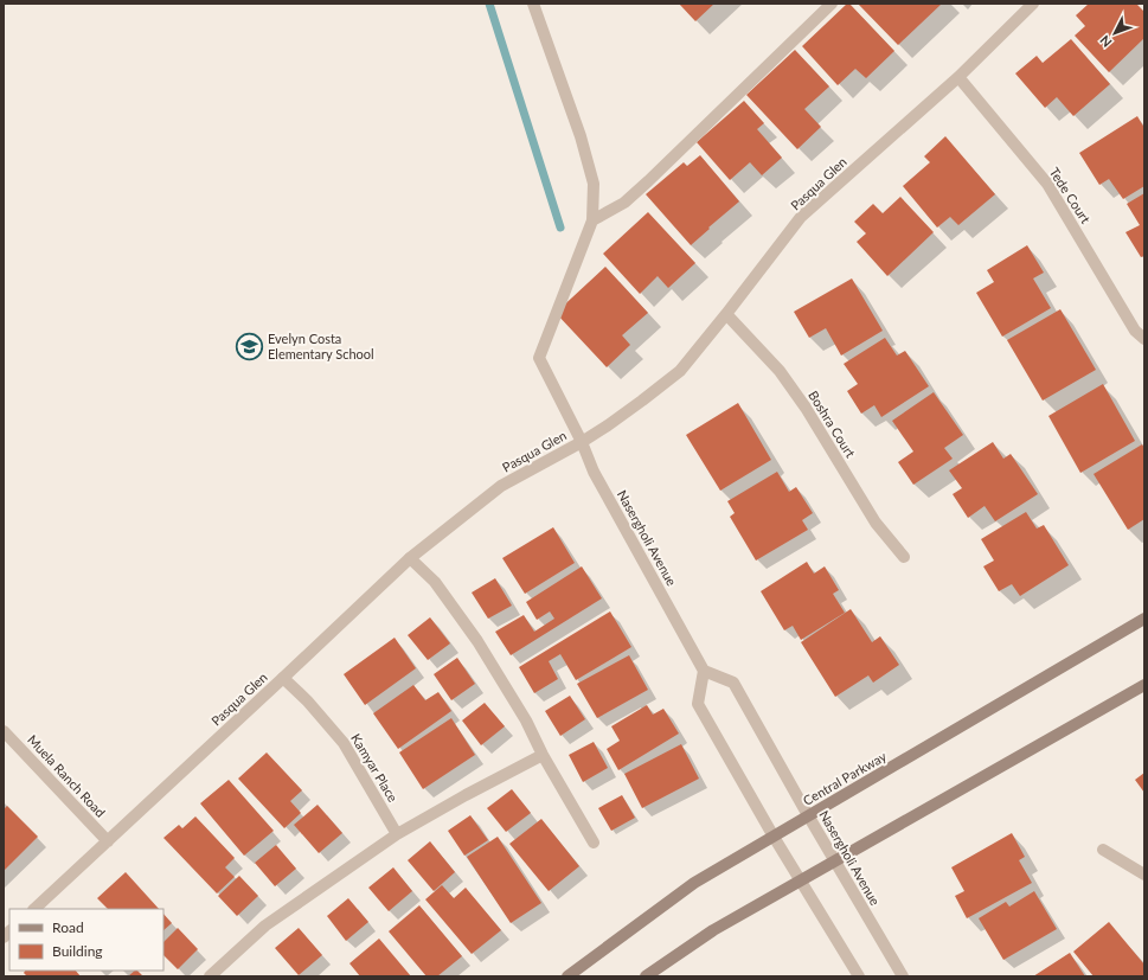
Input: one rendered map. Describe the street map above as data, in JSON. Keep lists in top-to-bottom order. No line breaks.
{"streets":{"main road":["Central Parkway"],"street":["Pasqua Glen","Tede Court","Boshra Court","Nasergholi Avenue","Kamyar Place","Muela Ranch Road"]},"crossings":[["Pasqua Glen","Tede Court"],["Pasqua Glen","Boshra Court"],["Pasqua Glen","Nasergholi Avenue"],["Pasqua Glen","Kamyar Place"],["Pasqua Glen","Muela Ranch Road"],["Nasergholi Avenue","Central Parkway"]],"places":{"school or university":["Evelyn Costa Elementary School"]},"legend":["Road","Building"],"north":"bottom left"}
